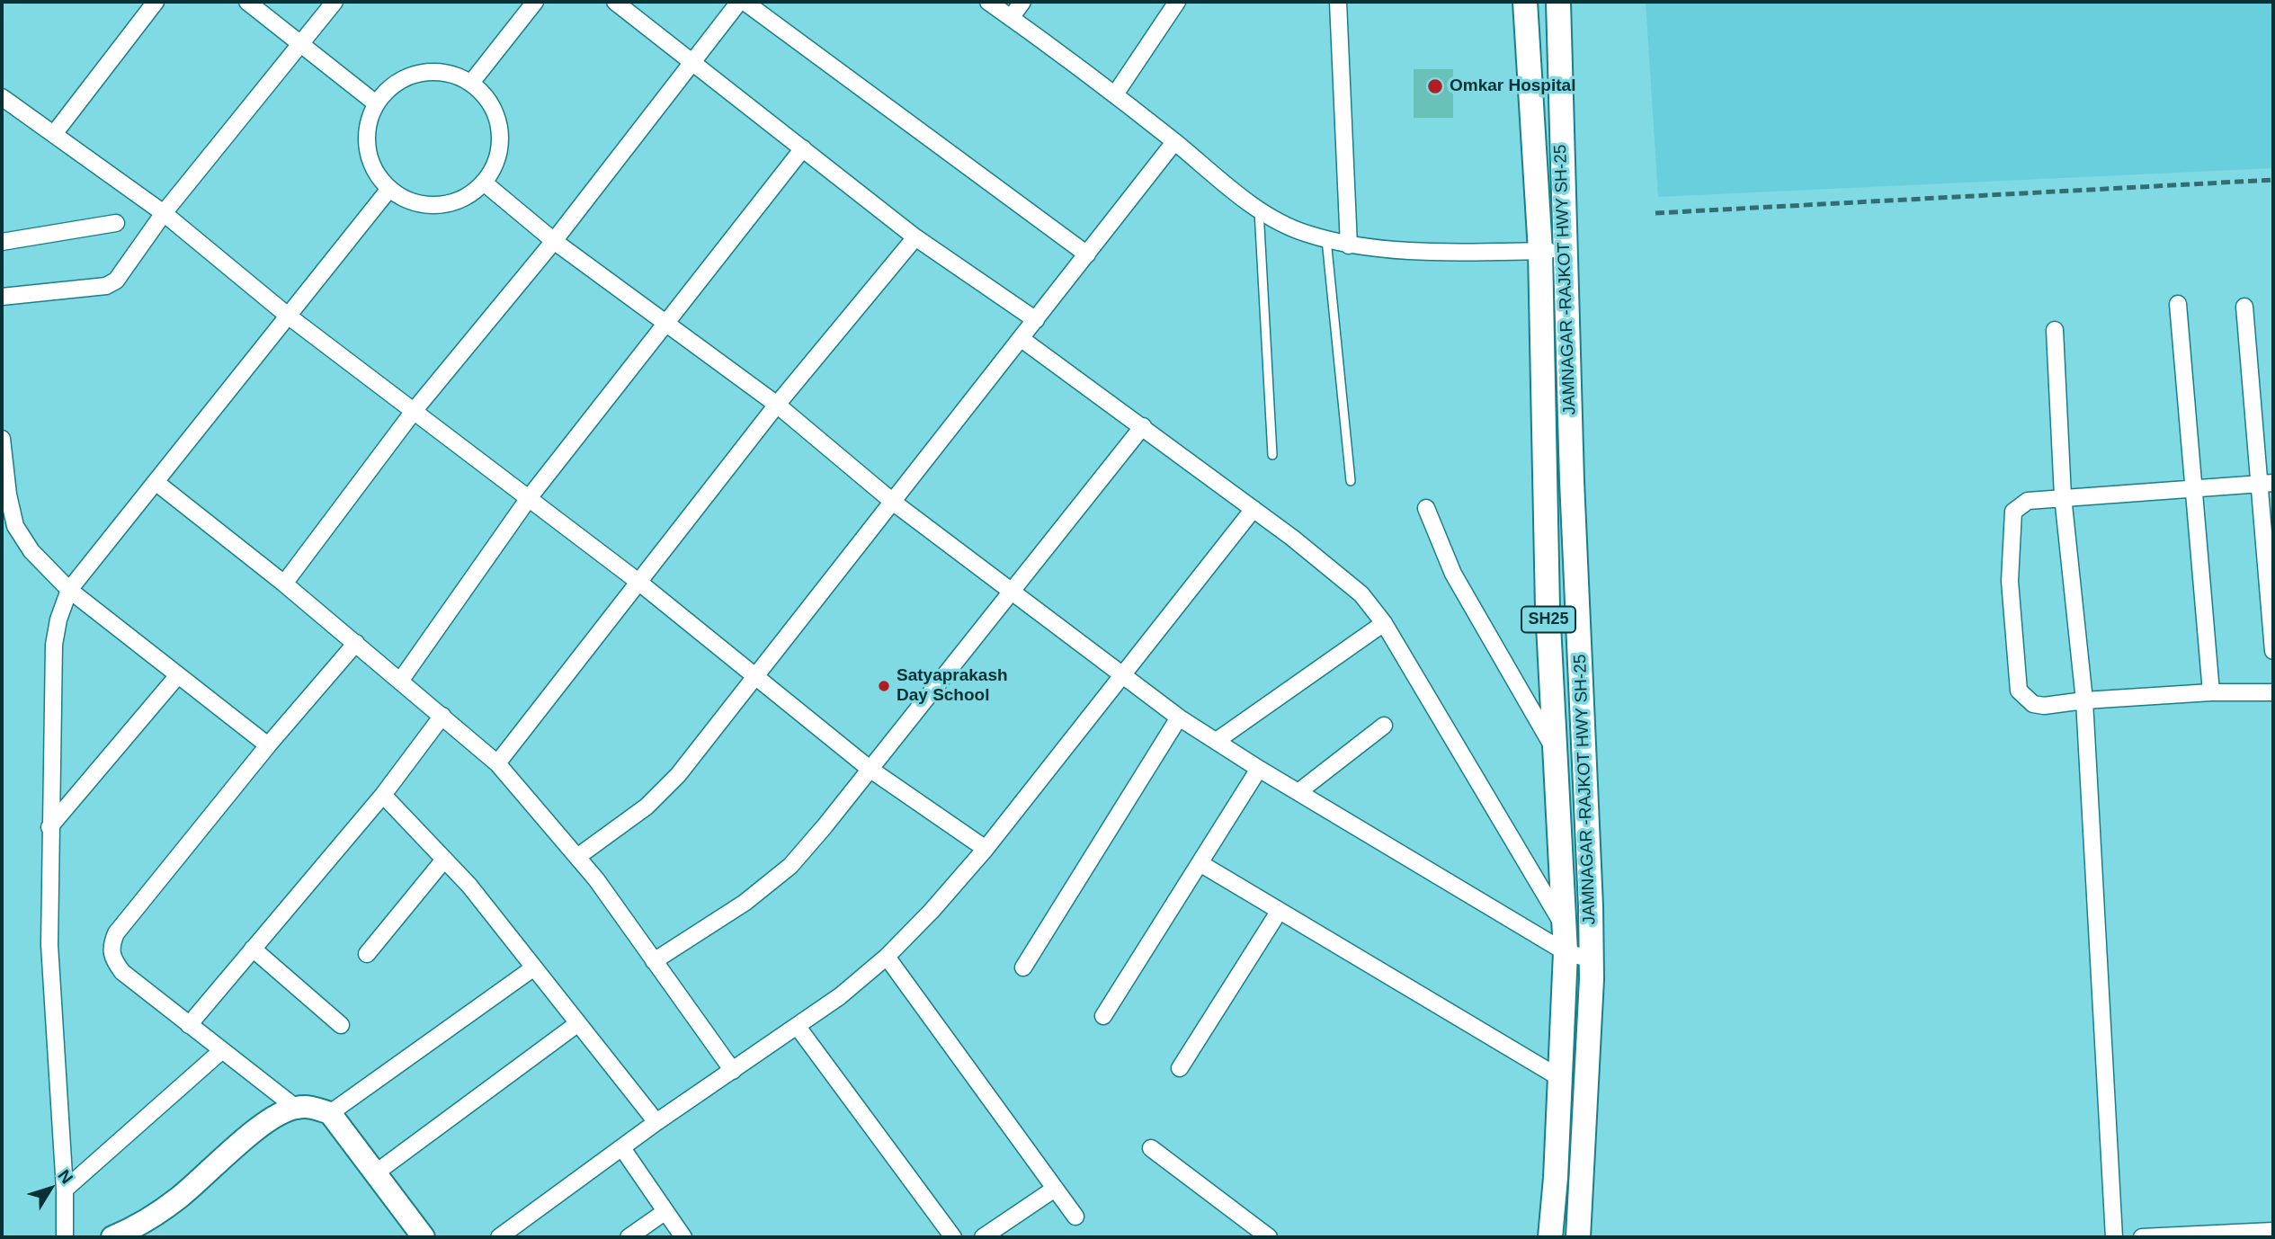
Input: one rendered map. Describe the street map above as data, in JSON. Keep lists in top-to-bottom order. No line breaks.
{"streets":{"main road":["JAMNAGAR -RAJKOT HWY SH-25","SH25"]},"places":["Omkar Hospital","Satyaprakash Day School"],"north":"top right"}
